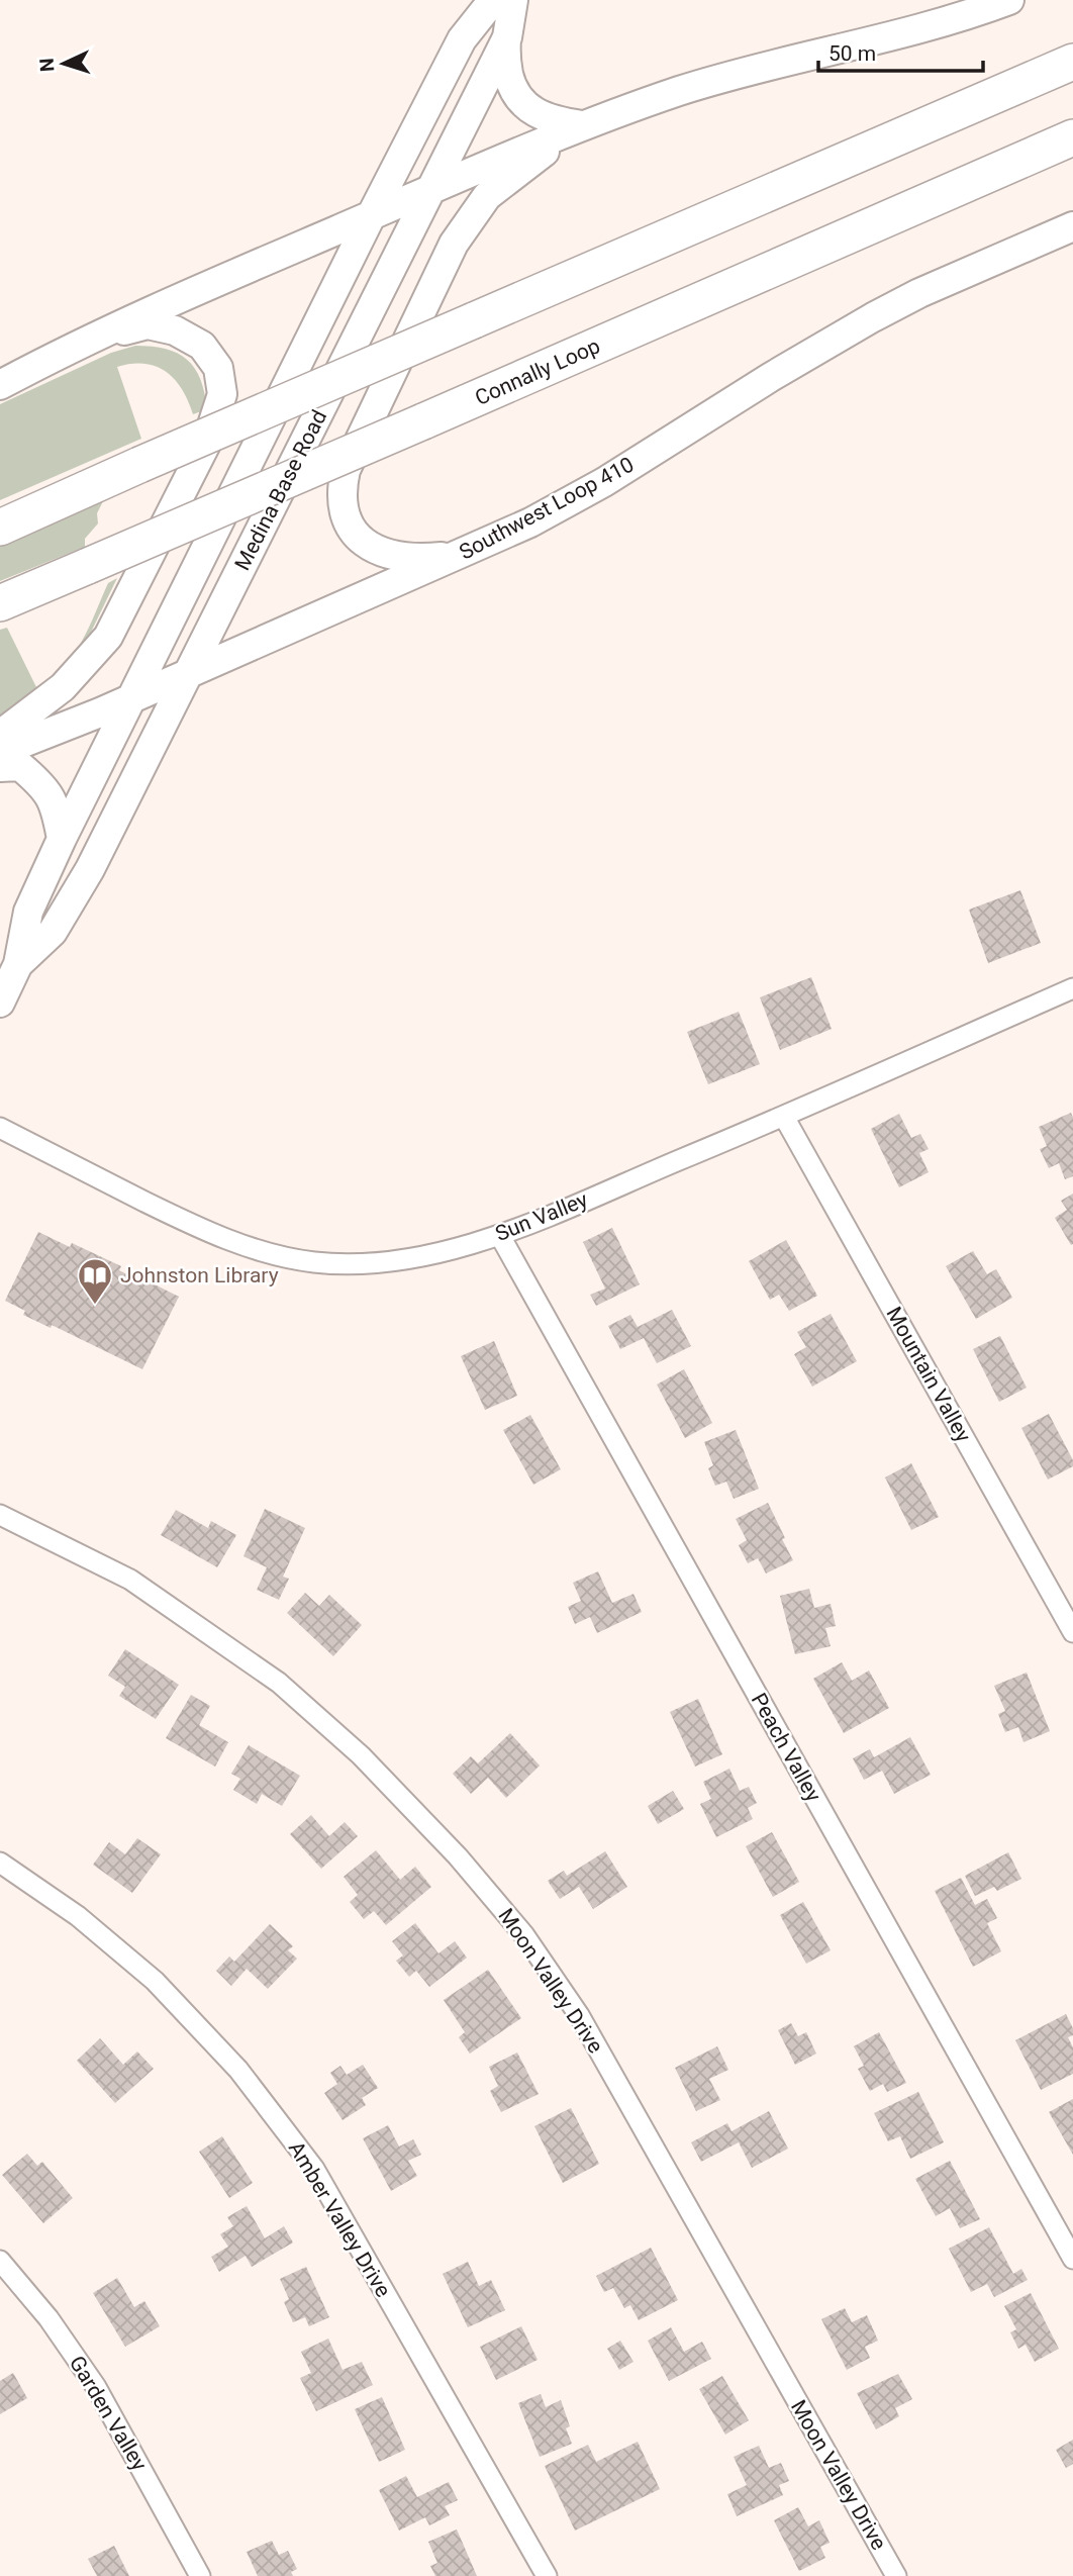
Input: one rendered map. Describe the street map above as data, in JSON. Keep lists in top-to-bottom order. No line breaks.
{"streets":{"highway":["Connally Loop"],"main road":["Medina Base Road","Southwest Loop 410"],"street":["Sun Valley","Mountain Valley","Peach Valley","Moon Valley Drive","Amber Valley Drive","Garden Valley"]},"crossings":[["Medina Base Road","Southwest Loop 410"],["Sun Valley","Mountain Valley"],["Sun Valley","Peach Valley"]],"places":{"library":["Johnston Library"]},"scale_bar":"50 m","north":"left"}
